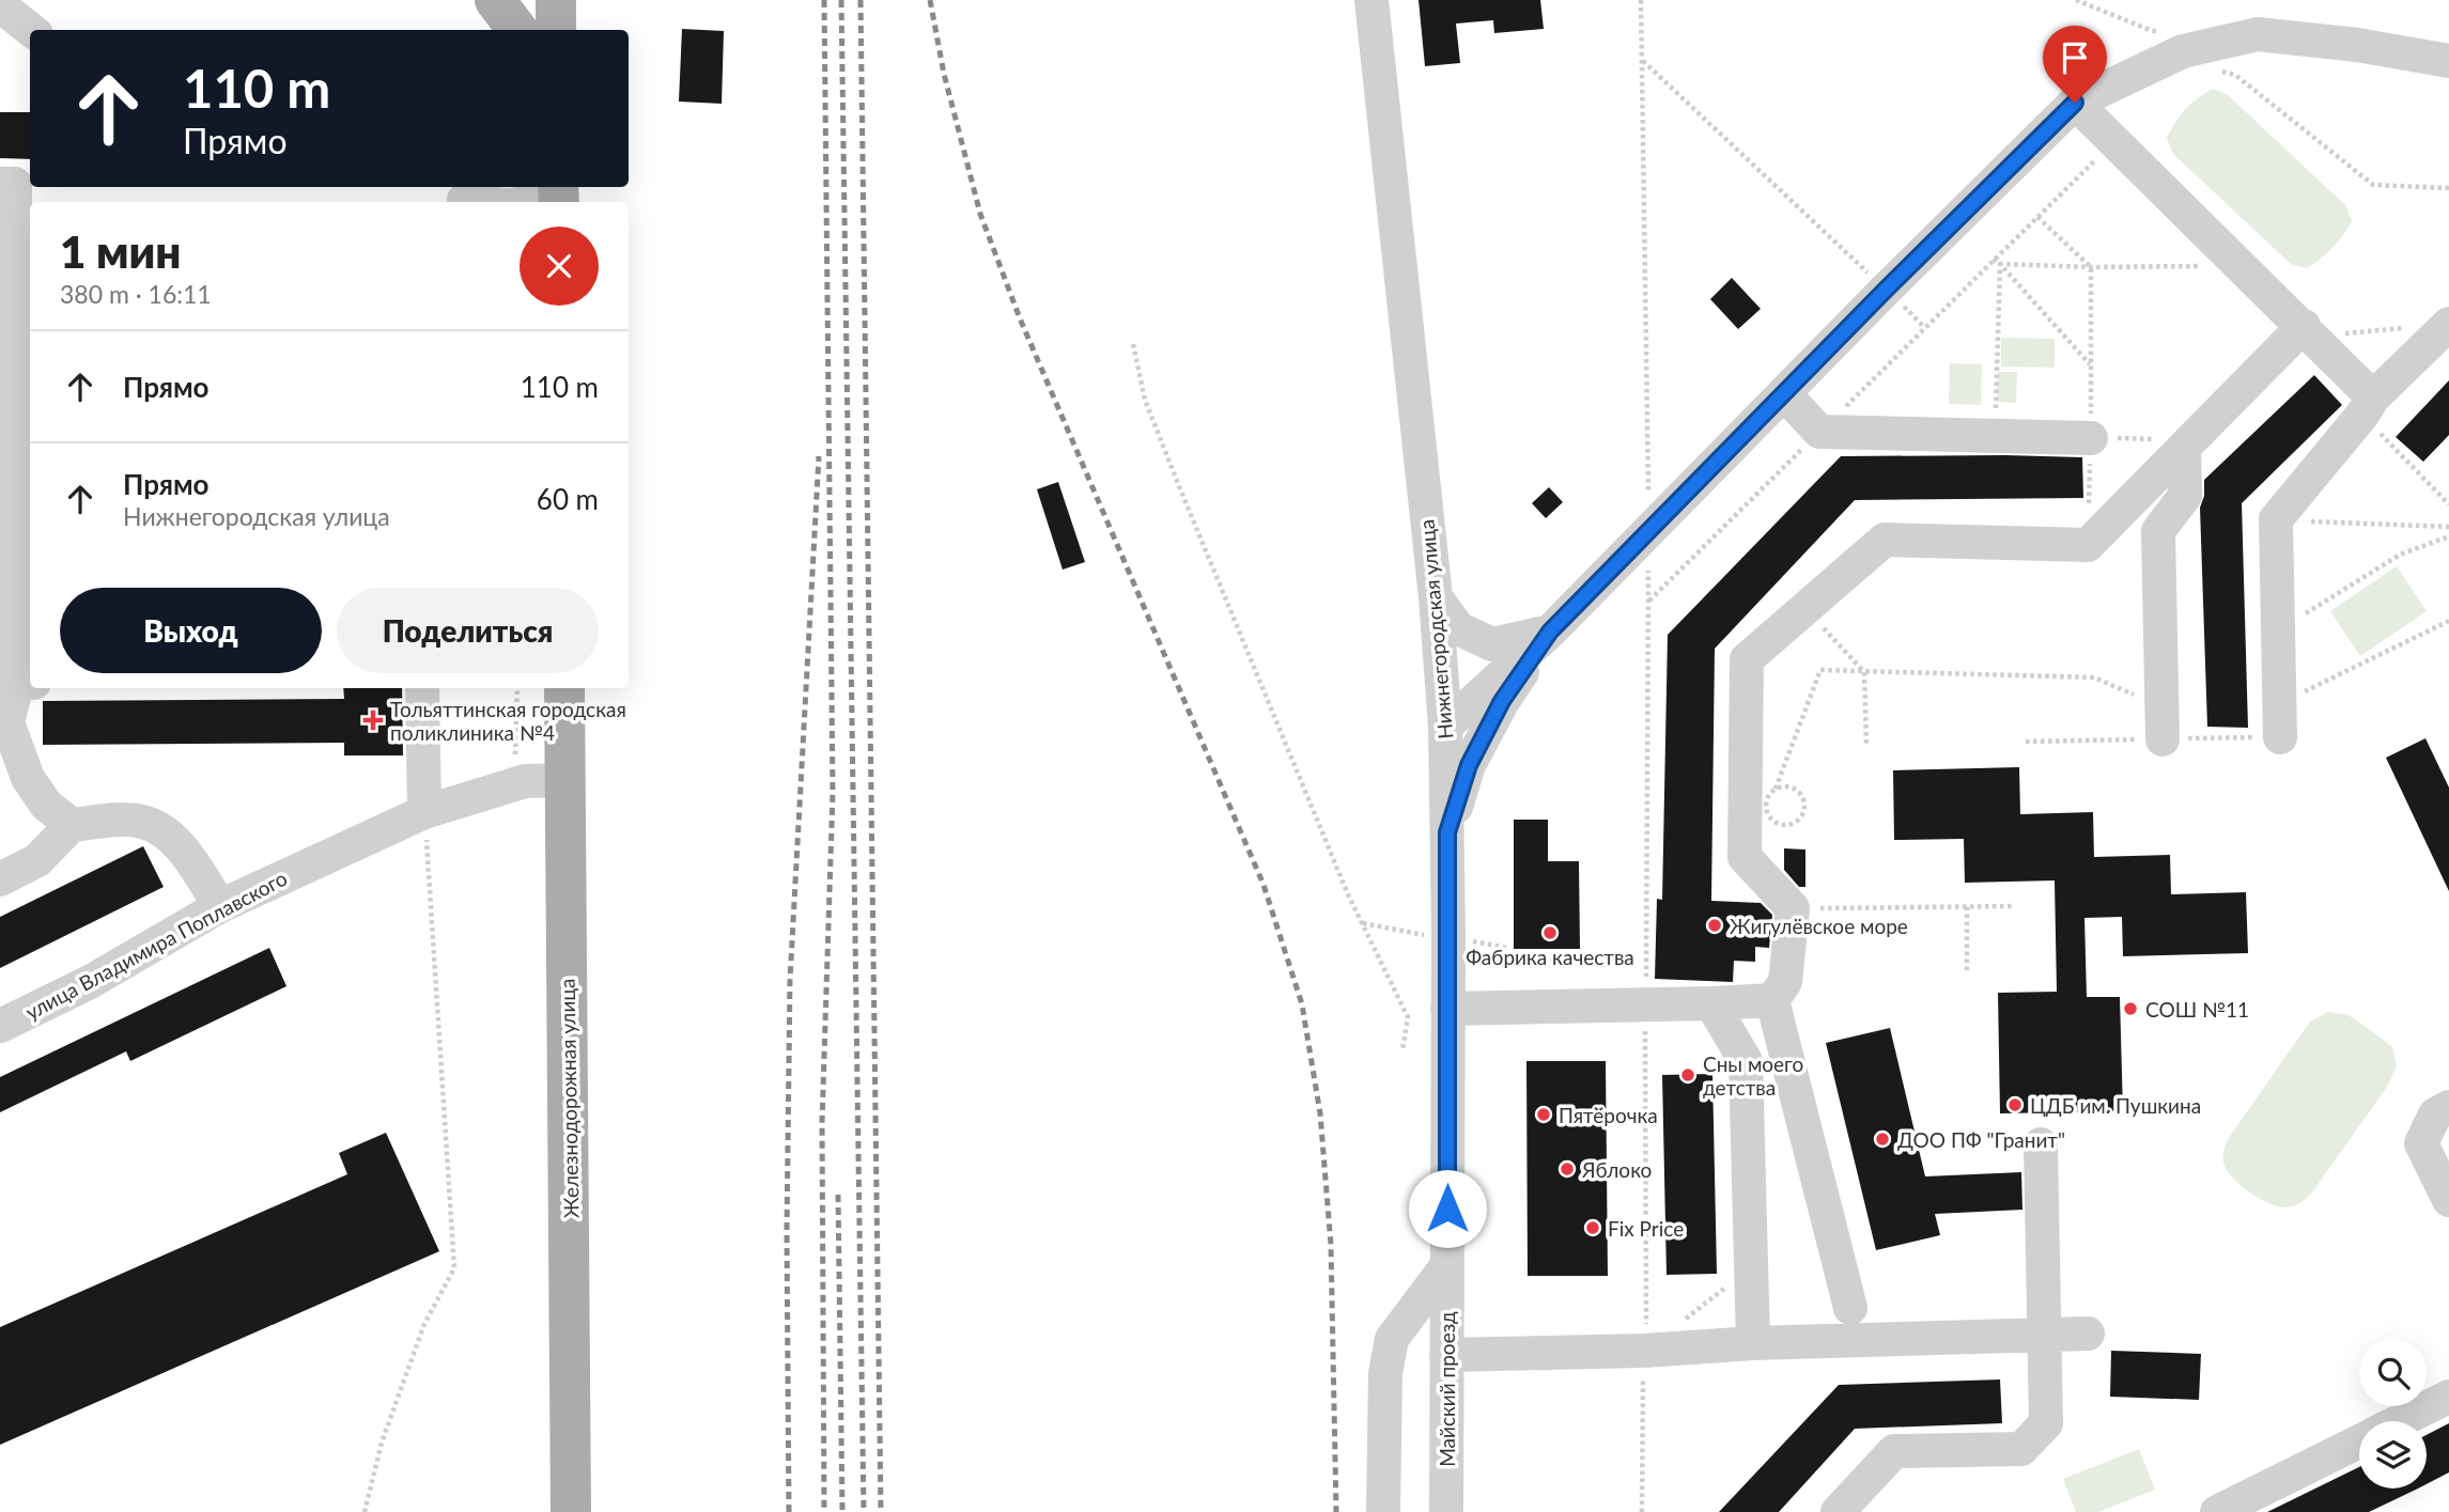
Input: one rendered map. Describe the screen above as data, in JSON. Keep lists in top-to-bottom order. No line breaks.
{"streets":{"main road":["Железнодорожная улица"],"street":["Нижнегородская улица","улица Владимира Поплавского","Майский проезд"]},"crossings":[["Нижнегородская улица","Майский проезд"],["улица Владимира Поплавского","Железнодорожная улица"]],"places":{"health":["Тольяттинская городская поликлиника №4"],"other":["Жигулёвское море","Фабрика качества","СОШ №11","Сны моего детства","ЦДБ им. Пушкина","Пятёрочка","ДОО ПФ \"Гранит\"","Яблоко","Fix Price"]},"page":{"turn":["110 m","Прямо"],"heading":["1 мин","380 m · 16:11"],"list":[{"name":"Прямо","value":"110 m"},{"name":"Прямо","note":"Нижнегородская улица","value":"60 m"}],"buttons":["Выход","Поделиться"]}}
